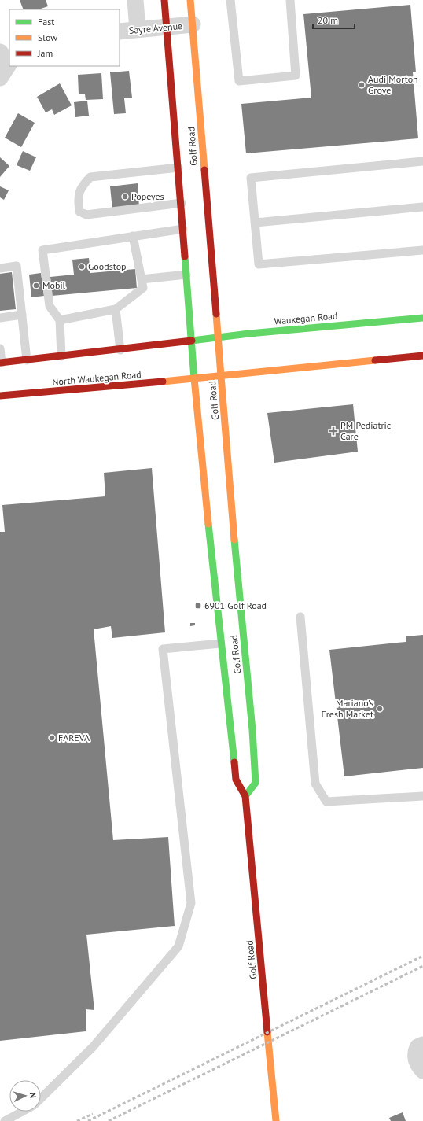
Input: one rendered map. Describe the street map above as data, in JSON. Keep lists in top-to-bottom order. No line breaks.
{"streets":{"main road":["Golf Road","Waukegan Road","North Waukegan Road"],"street":["Sayre Avenue"]},"crossings":[["Sayre Avenue","Golf Road"],["Golf Road","Waukegan Road"],["Golf Road","North Waukegan Road"]],"places":{"other":["Audi Morton Grove","Popeyes","Goodstop","Mobil","Mariano's Fresh Market","FAREVA"],"health":["PM Pediatric Care"],"transit":["6901 Golf Road"]},"legend":["Fast","Slow","Jam"],"scale_bar":"20 m","north":"right"}
